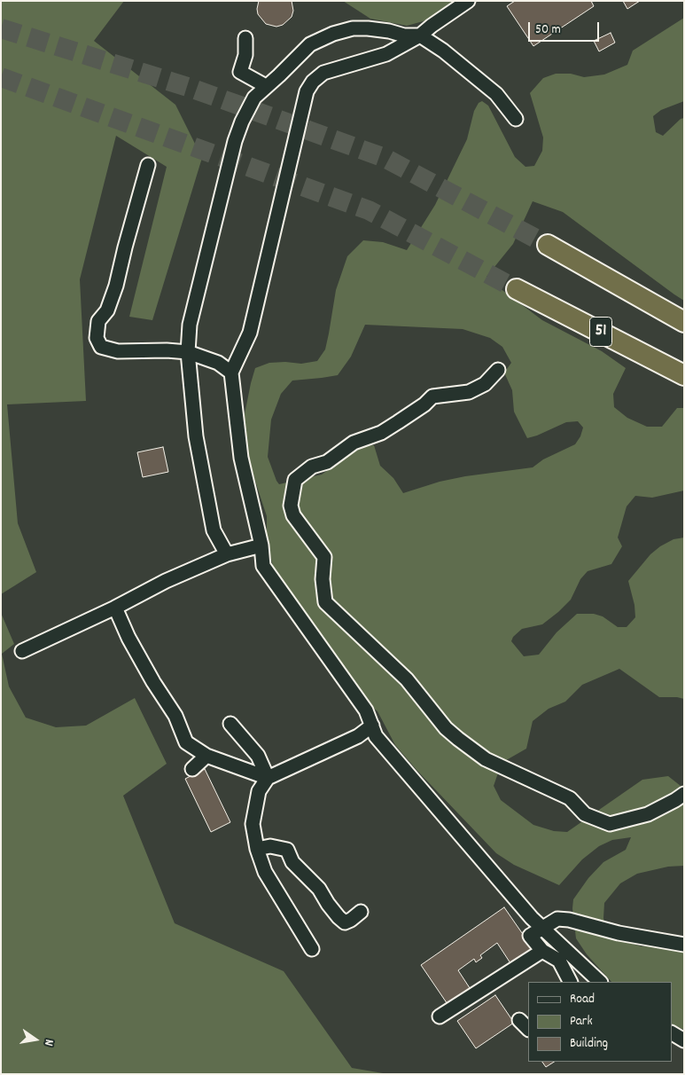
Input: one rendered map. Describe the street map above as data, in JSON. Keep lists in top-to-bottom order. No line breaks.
{"streets":{"highway":["51"]},"legend":["Road","Park","Building"],"scale_bar":"50 m","north":"right"}
